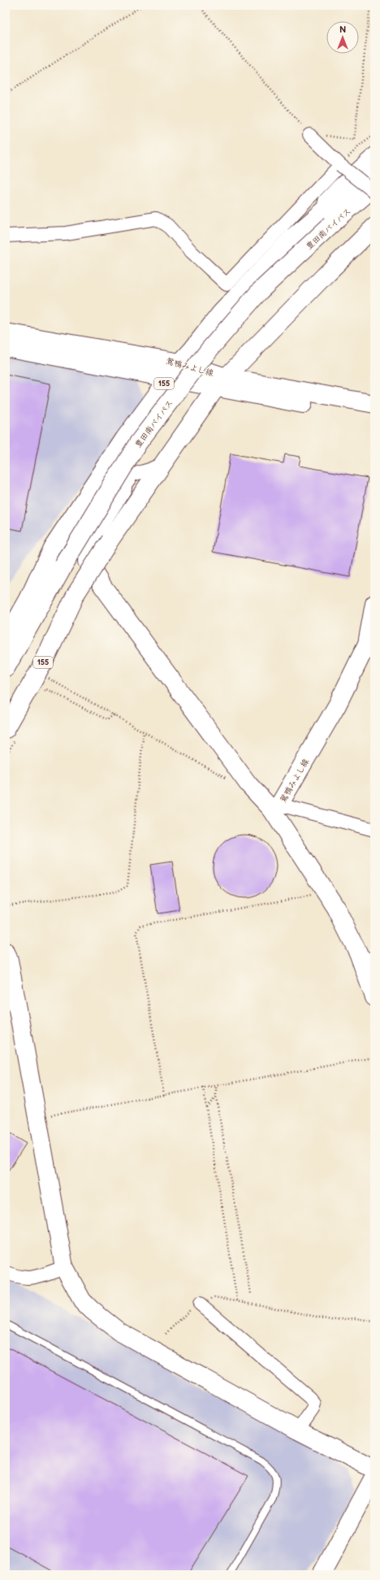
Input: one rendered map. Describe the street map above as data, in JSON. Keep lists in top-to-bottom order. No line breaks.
{"streets":{"main road":["豊田南バイパス","鴛鴨みよし線","155"]},"crossings":[["鴛鴨みよし線","155"]],"north":"top"}
